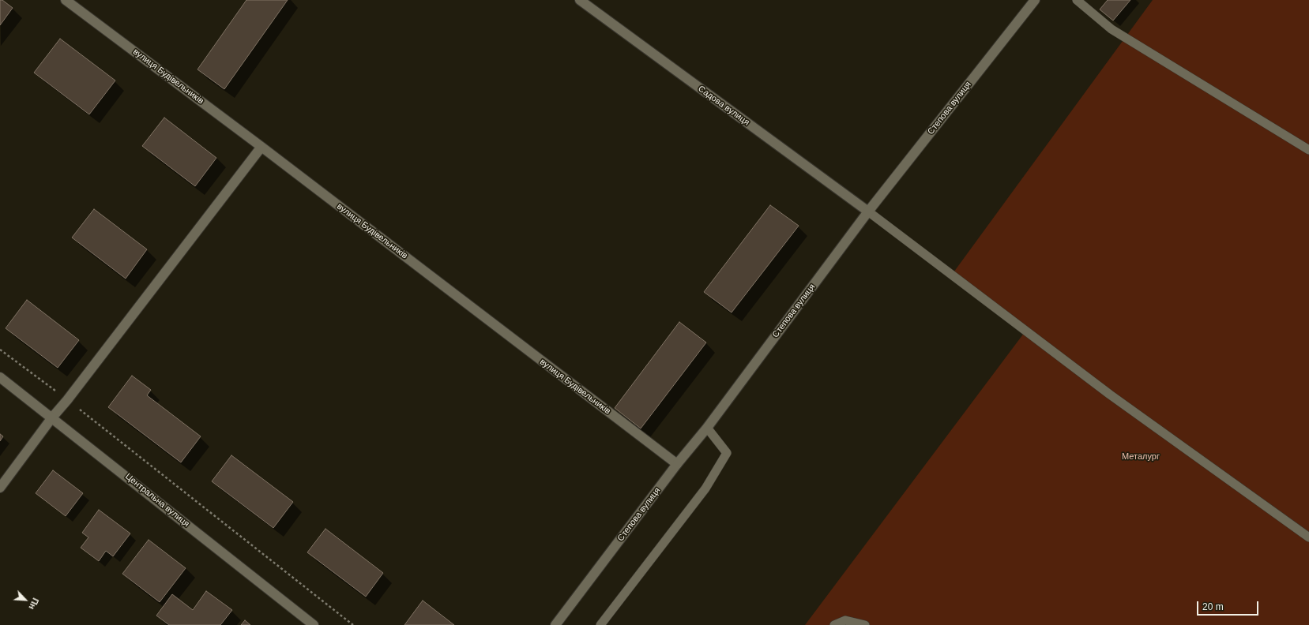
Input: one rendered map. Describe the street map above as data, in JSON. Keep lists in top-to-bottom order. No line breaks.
{"streets":{"street":["вулиця Будівельників","Садова вулиця","Степова вулиця","Центральна вулиця"]},"crossings":[["вулиця Будівельників","Степова вулиця"],["Садова вулиця","Степова вулиця"]],"parks":["Металург"],"scale_bar":"20 m","north":"bottom right"}
